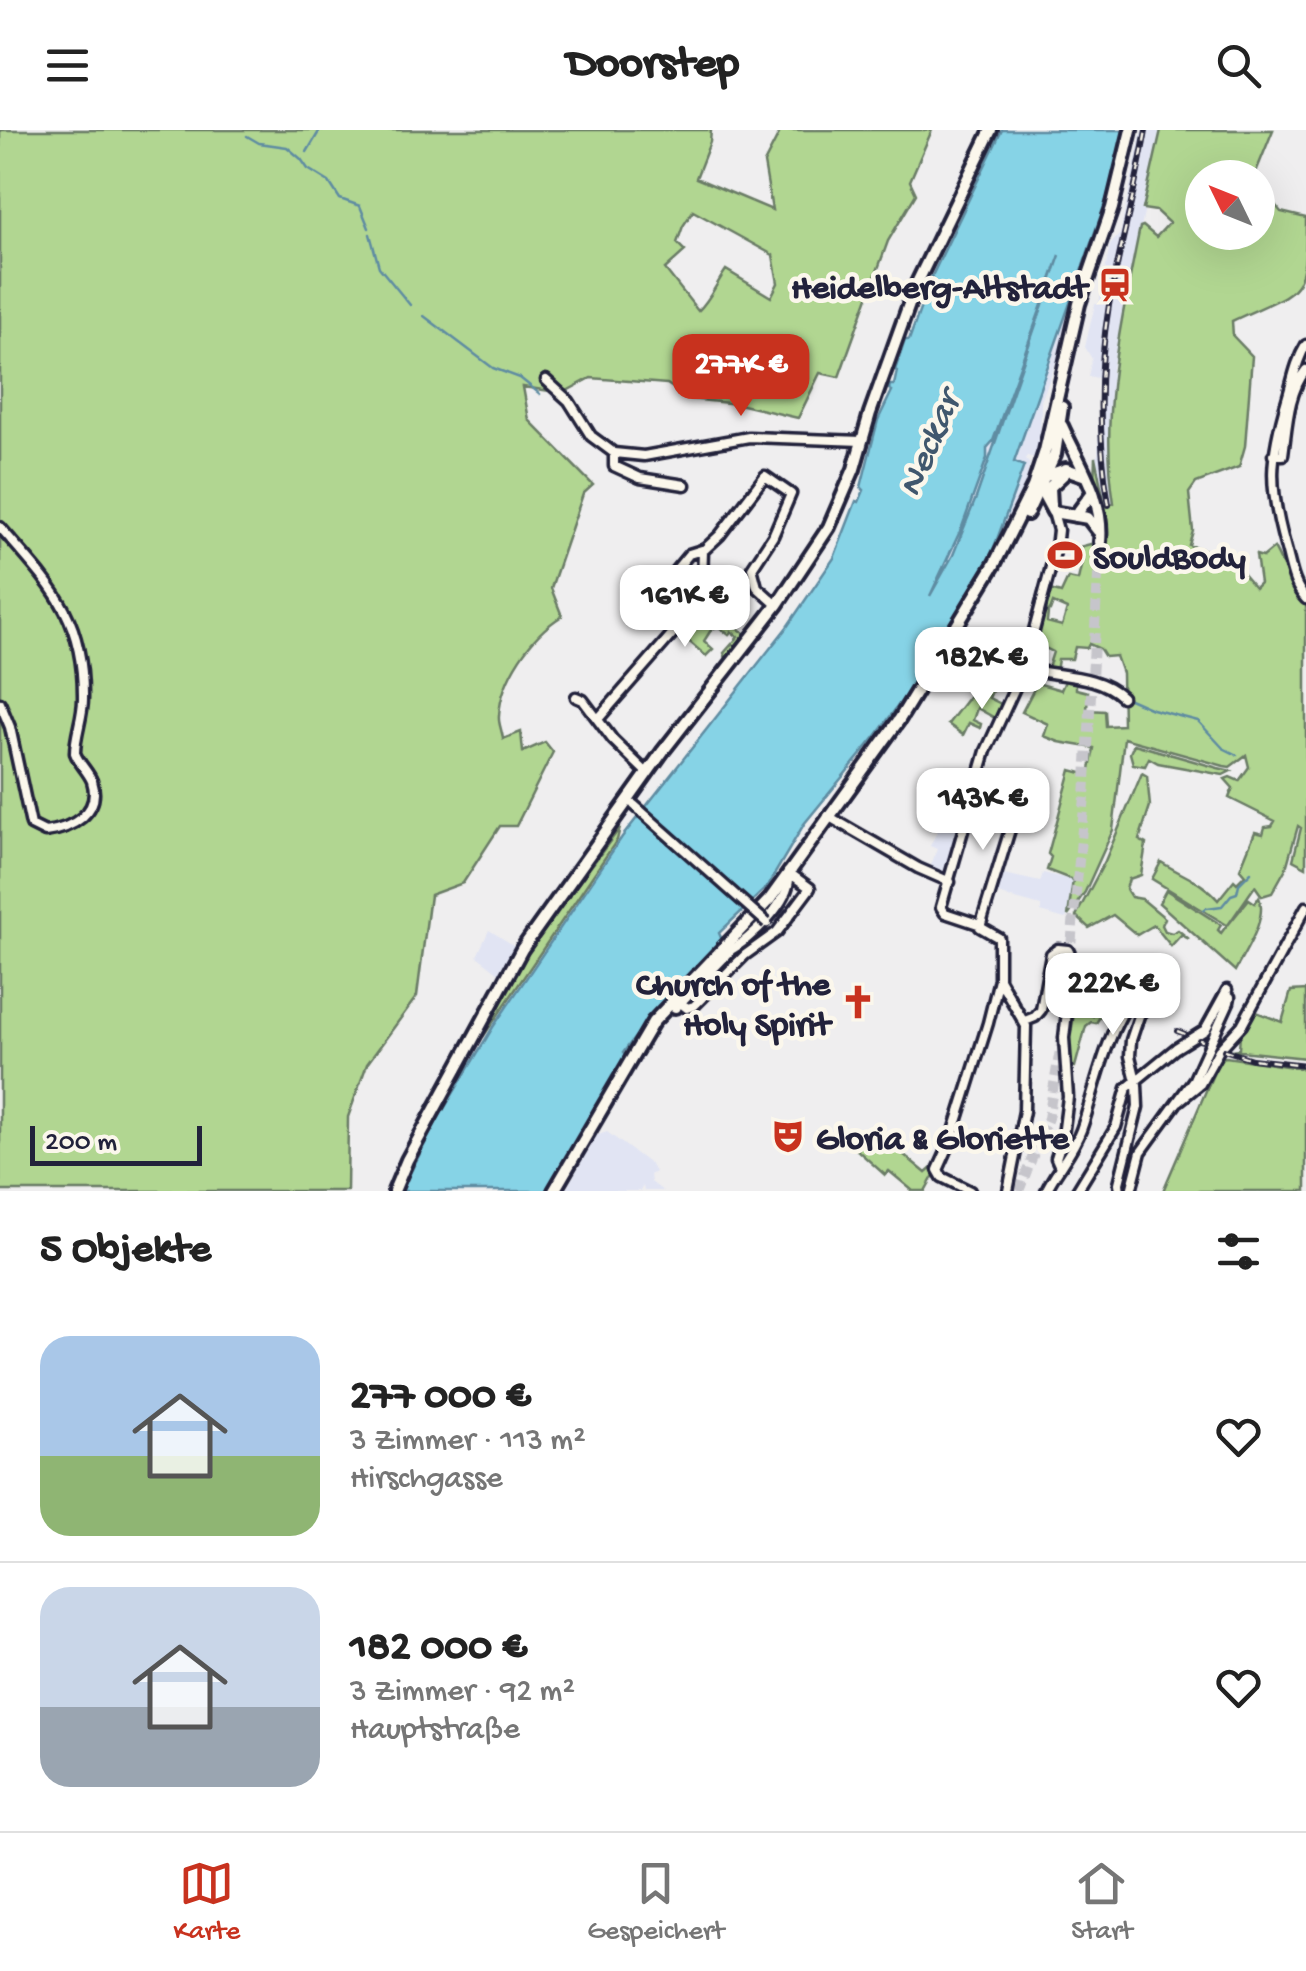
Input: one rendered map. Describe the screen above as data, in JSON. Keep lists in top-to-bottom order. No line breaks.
{"water":["Neckar"],"places":{"station":["Heidelberg-Altstadt"],"sports":["SouldBody"],"church":["Church of the Holy Spirit"],"theatre":["Gloria & Gloriette"]},"scale_bar":"200 m","north":"top left","page":{"header":"Doorstep","price":["277K €","161K €","182K €","143K €","222K €"],"scale":"200 m","heading":"5 Objekte","list":[{"name":"277 000 €","note":"3 Zimmer · 113 m² · Hirschgasse"},{"name":"182 000 €","note":"3 Zimmer · 92 m² · Hauptstraße"}],"tabs":["Karte","Gespeichert","Start"]}}
